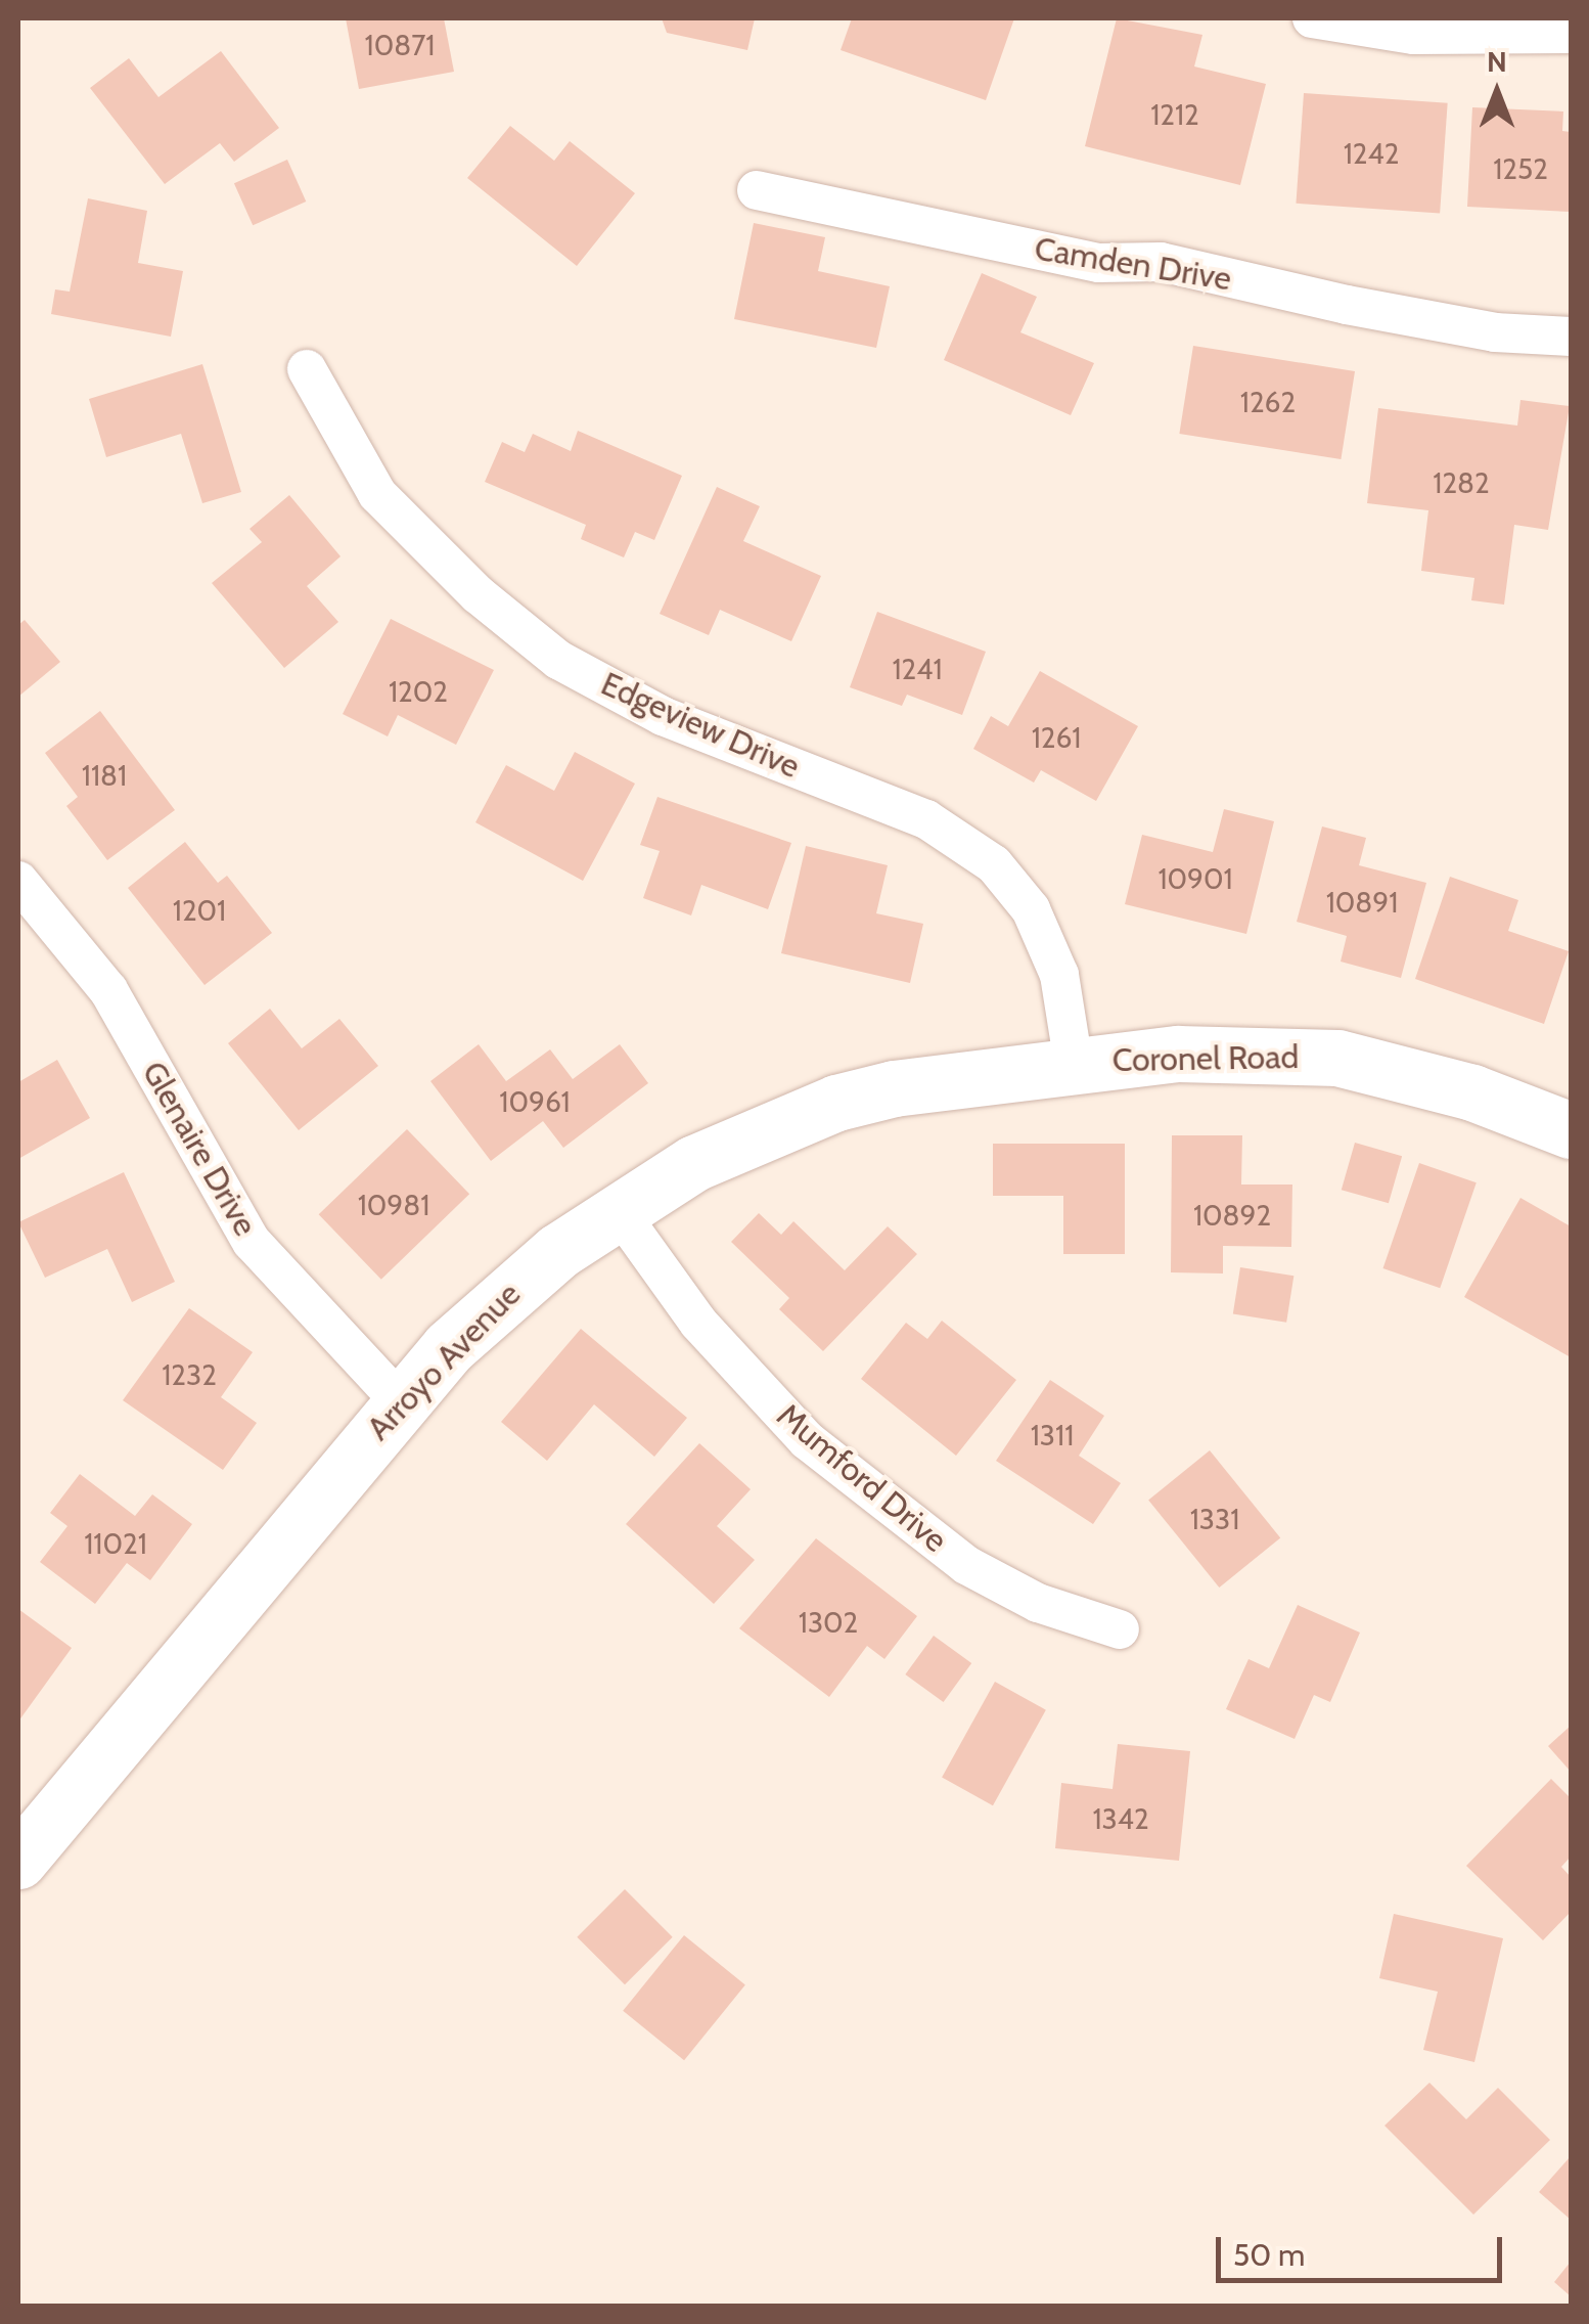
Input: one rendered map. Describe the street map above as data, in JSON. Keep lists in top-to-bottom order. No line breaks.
{"streets":{"street":["Camden Drive","Edgeview Drive","Coronel Road","Glenaire Drive","Arroyo Avenue","Mumford Drive"]},"crossings":[["Edgeview Drive","Coronel Road"],["Edgeview Drive","Arroyo Avenue"],["Coronel Road","Arroyo Avenue"],["Glenaire Drive","Arroyo Avenue"],["Arroyo Avenue","Mumford Drive"]],"house_numbers":["10871","1212","1242","1252","1262","1282","1241","1202","1261","1181","10901","10891","1201","10961","10981","10892","1232","1311","1331","11021","1302","1342"],"scale_bar":"50 m","north":"top"}
